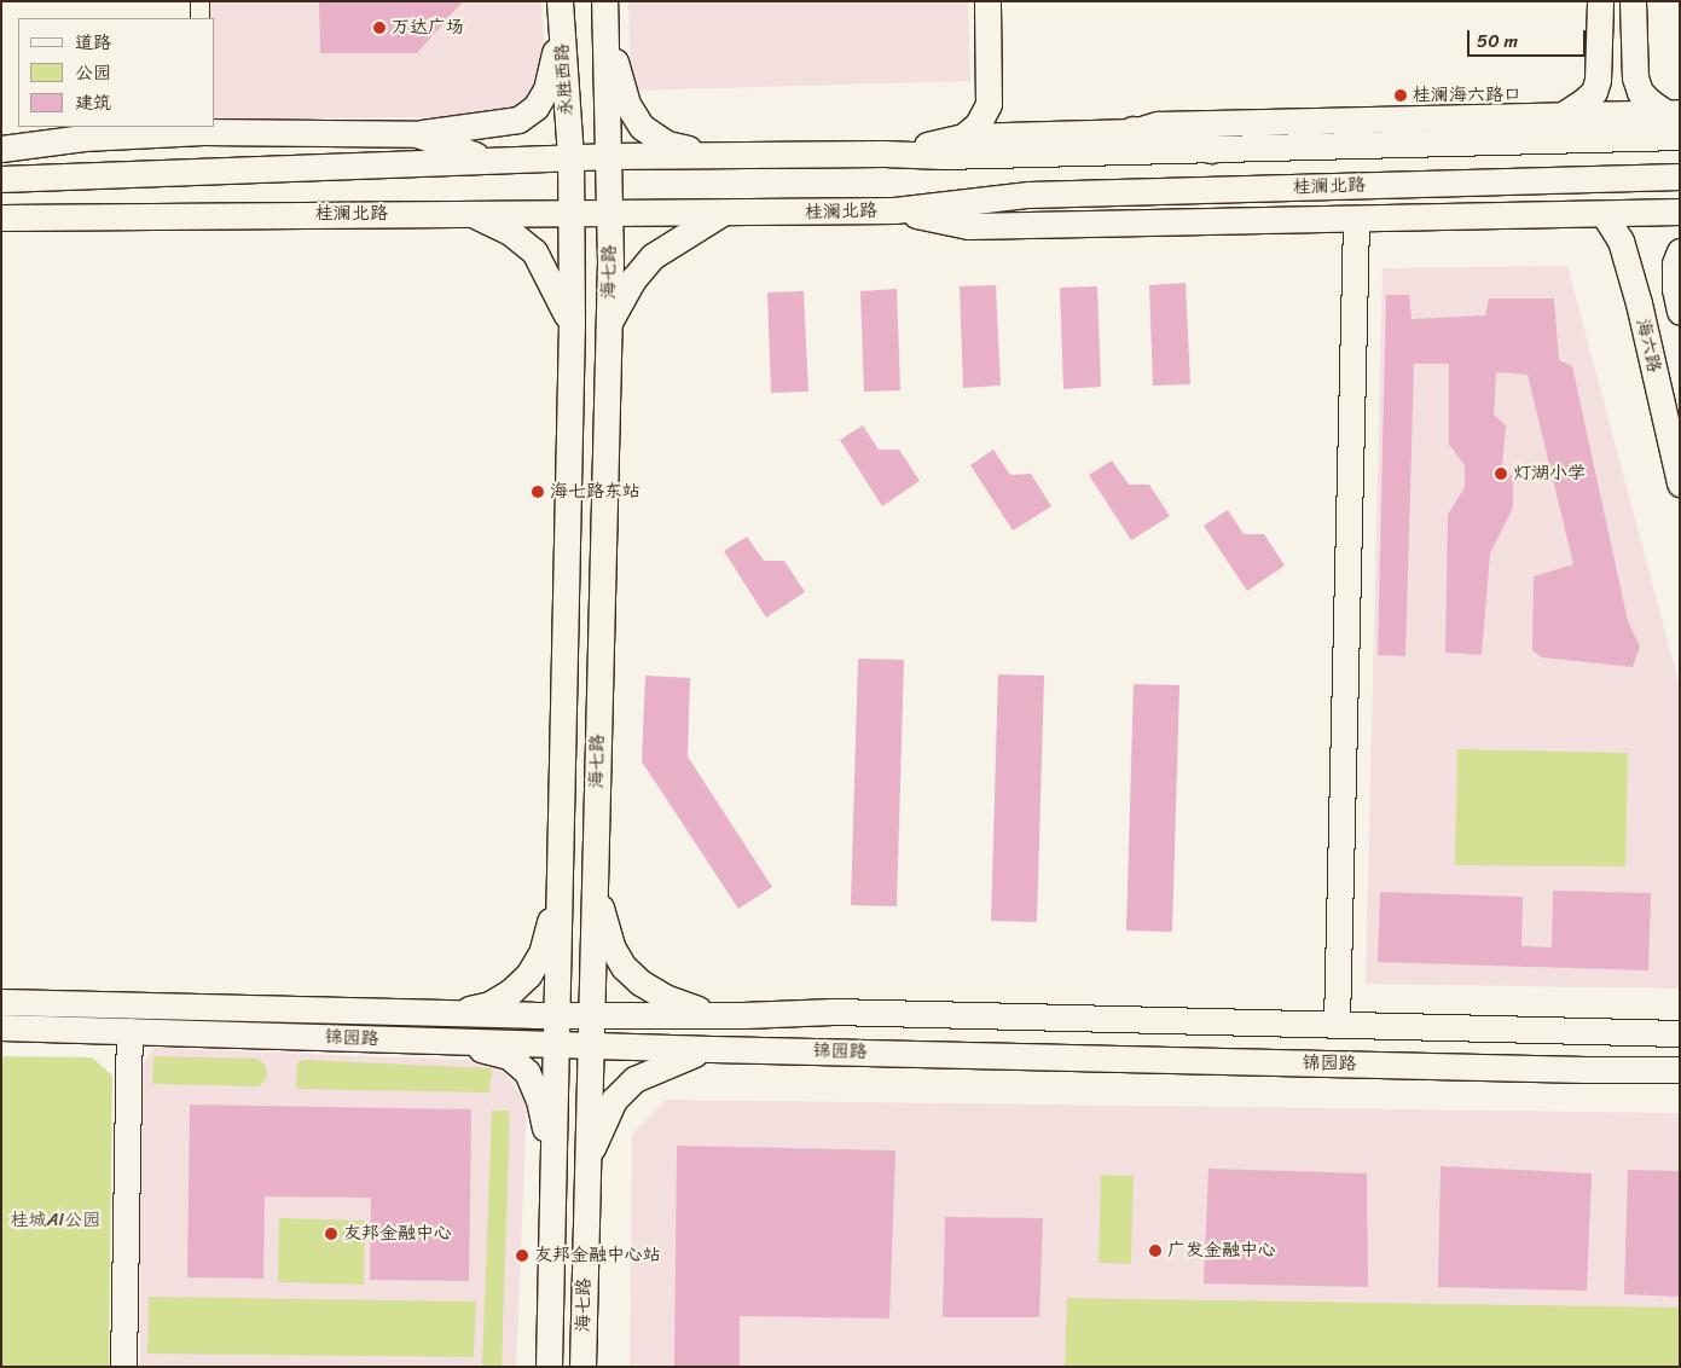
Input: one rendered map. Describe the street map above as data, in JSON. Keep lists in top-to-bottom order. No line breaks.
{"streets":{"main road":["永胜西路","桂澜北路","海七路","海六路","锦园路"]},"crossings":[["永胜西路","桂澜北路"],["桂澜北路","海七路"],["海七路","锦园路"]],"parks":["桂城AI公园"],"places":["万达广场","桂澜海六路口","灯湖小学","海七路东站","友邦金融中心","广发金融中心","友邦金融中心站"],"legend":["道路","公园","建筑"],"scale_bar":"50 m"}
